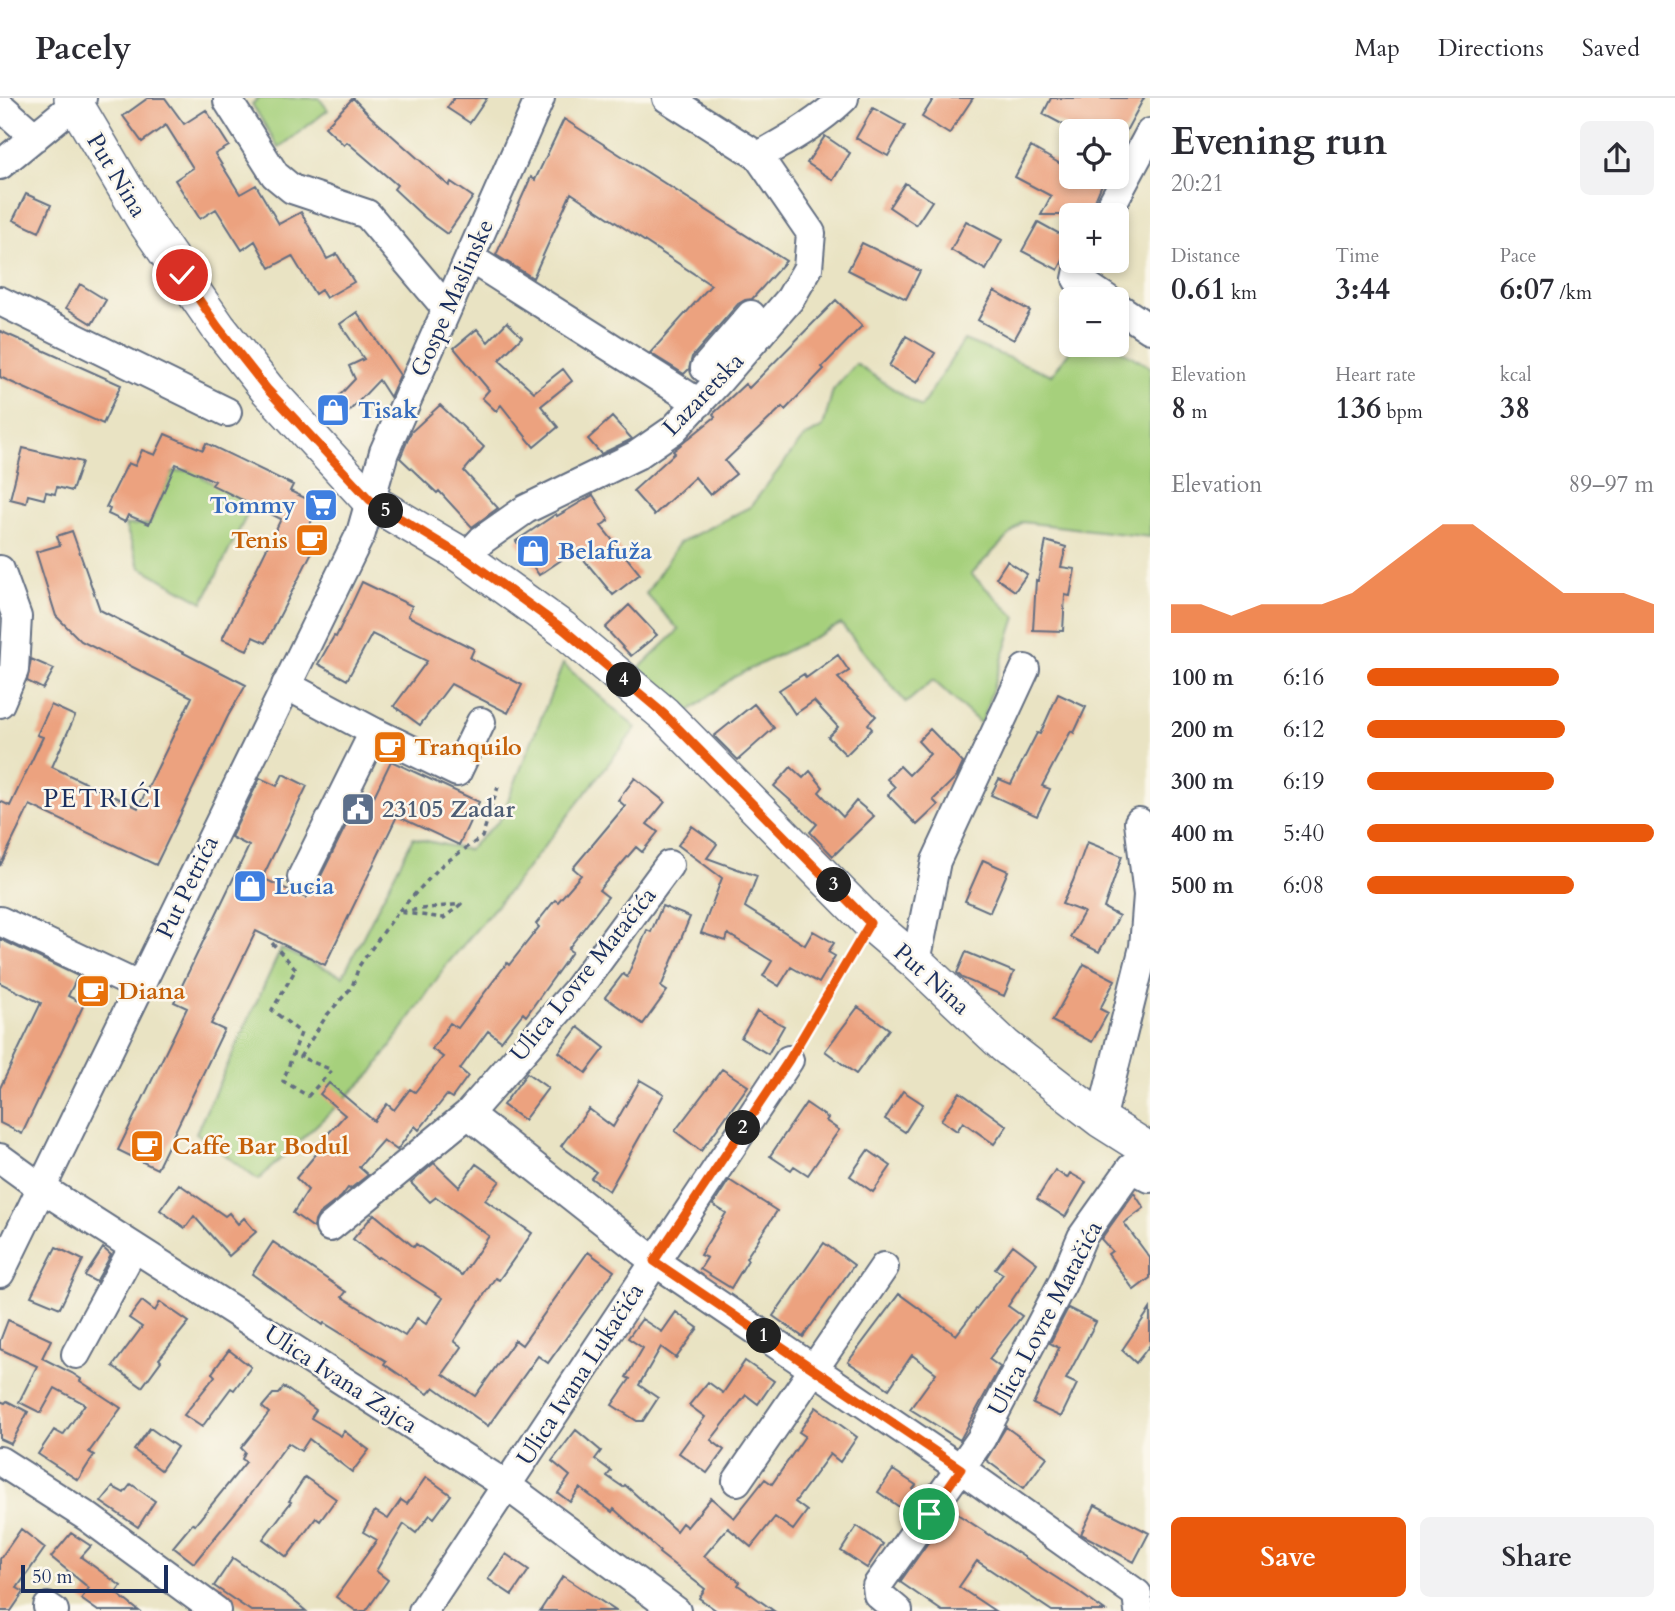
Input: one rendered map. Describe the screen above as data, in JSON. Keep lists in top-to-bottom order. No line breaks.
{"streets":{"main road":["Put Nina"],"street":["Gospe Maslinske","Lazaretska","Put Petrića","Ulica Lovre Matačića","Ulica Ivana Lukačića","Ulica Ivana Zajca"]},"crossings":[["Put Nina","Gospe Maslinske"],["Put Nina","Lazaretska"],["Put Nina","Put Petrića"],["Put Nina","Ulica Lovre Matačića"],["Gospe Maslinske","Put Petrića"],["Put Petrića","Ulica Ivana Zajca"],["Ulica Ivana Lukačića","Ulica Ivana Zajca"]],"districts":["PETRIĆI"],"places":{"shop":["Tisak","Belafuža","Lucia"],"supermarket":["Tommy"],"cafe":["Tenis","Tranquilo","Diana","Caffe Bar Bodul"],"public building":["23105 Zadar"]},"scale_bar":"50 m","page":{"header":"Pacely","nav":["Map","Directions","Saved"],"heading":["Evening run","20:21"],"map_buttons":["+","−"],"stats":[["Distance","0.61 km"],["Time","3:44"],["Pace","6:07 /km"],["Elevation","8 m"],["Heart rate","136 bpm"],["kcal","38"]],"chart":["Elevation","89–97 m"],"pins":["5","4","3","2","1"],"list":[{"name":"100 m","note":"6:16"},{"name":"200 m","note":"6:12"},{"name":"300 m","note":"6:19"},{"name":"400 m","note":"5:40"},{"name":"500 m","note":"6:08"}],"buttons":["Save","Share"],"scale":"50 m"}}
